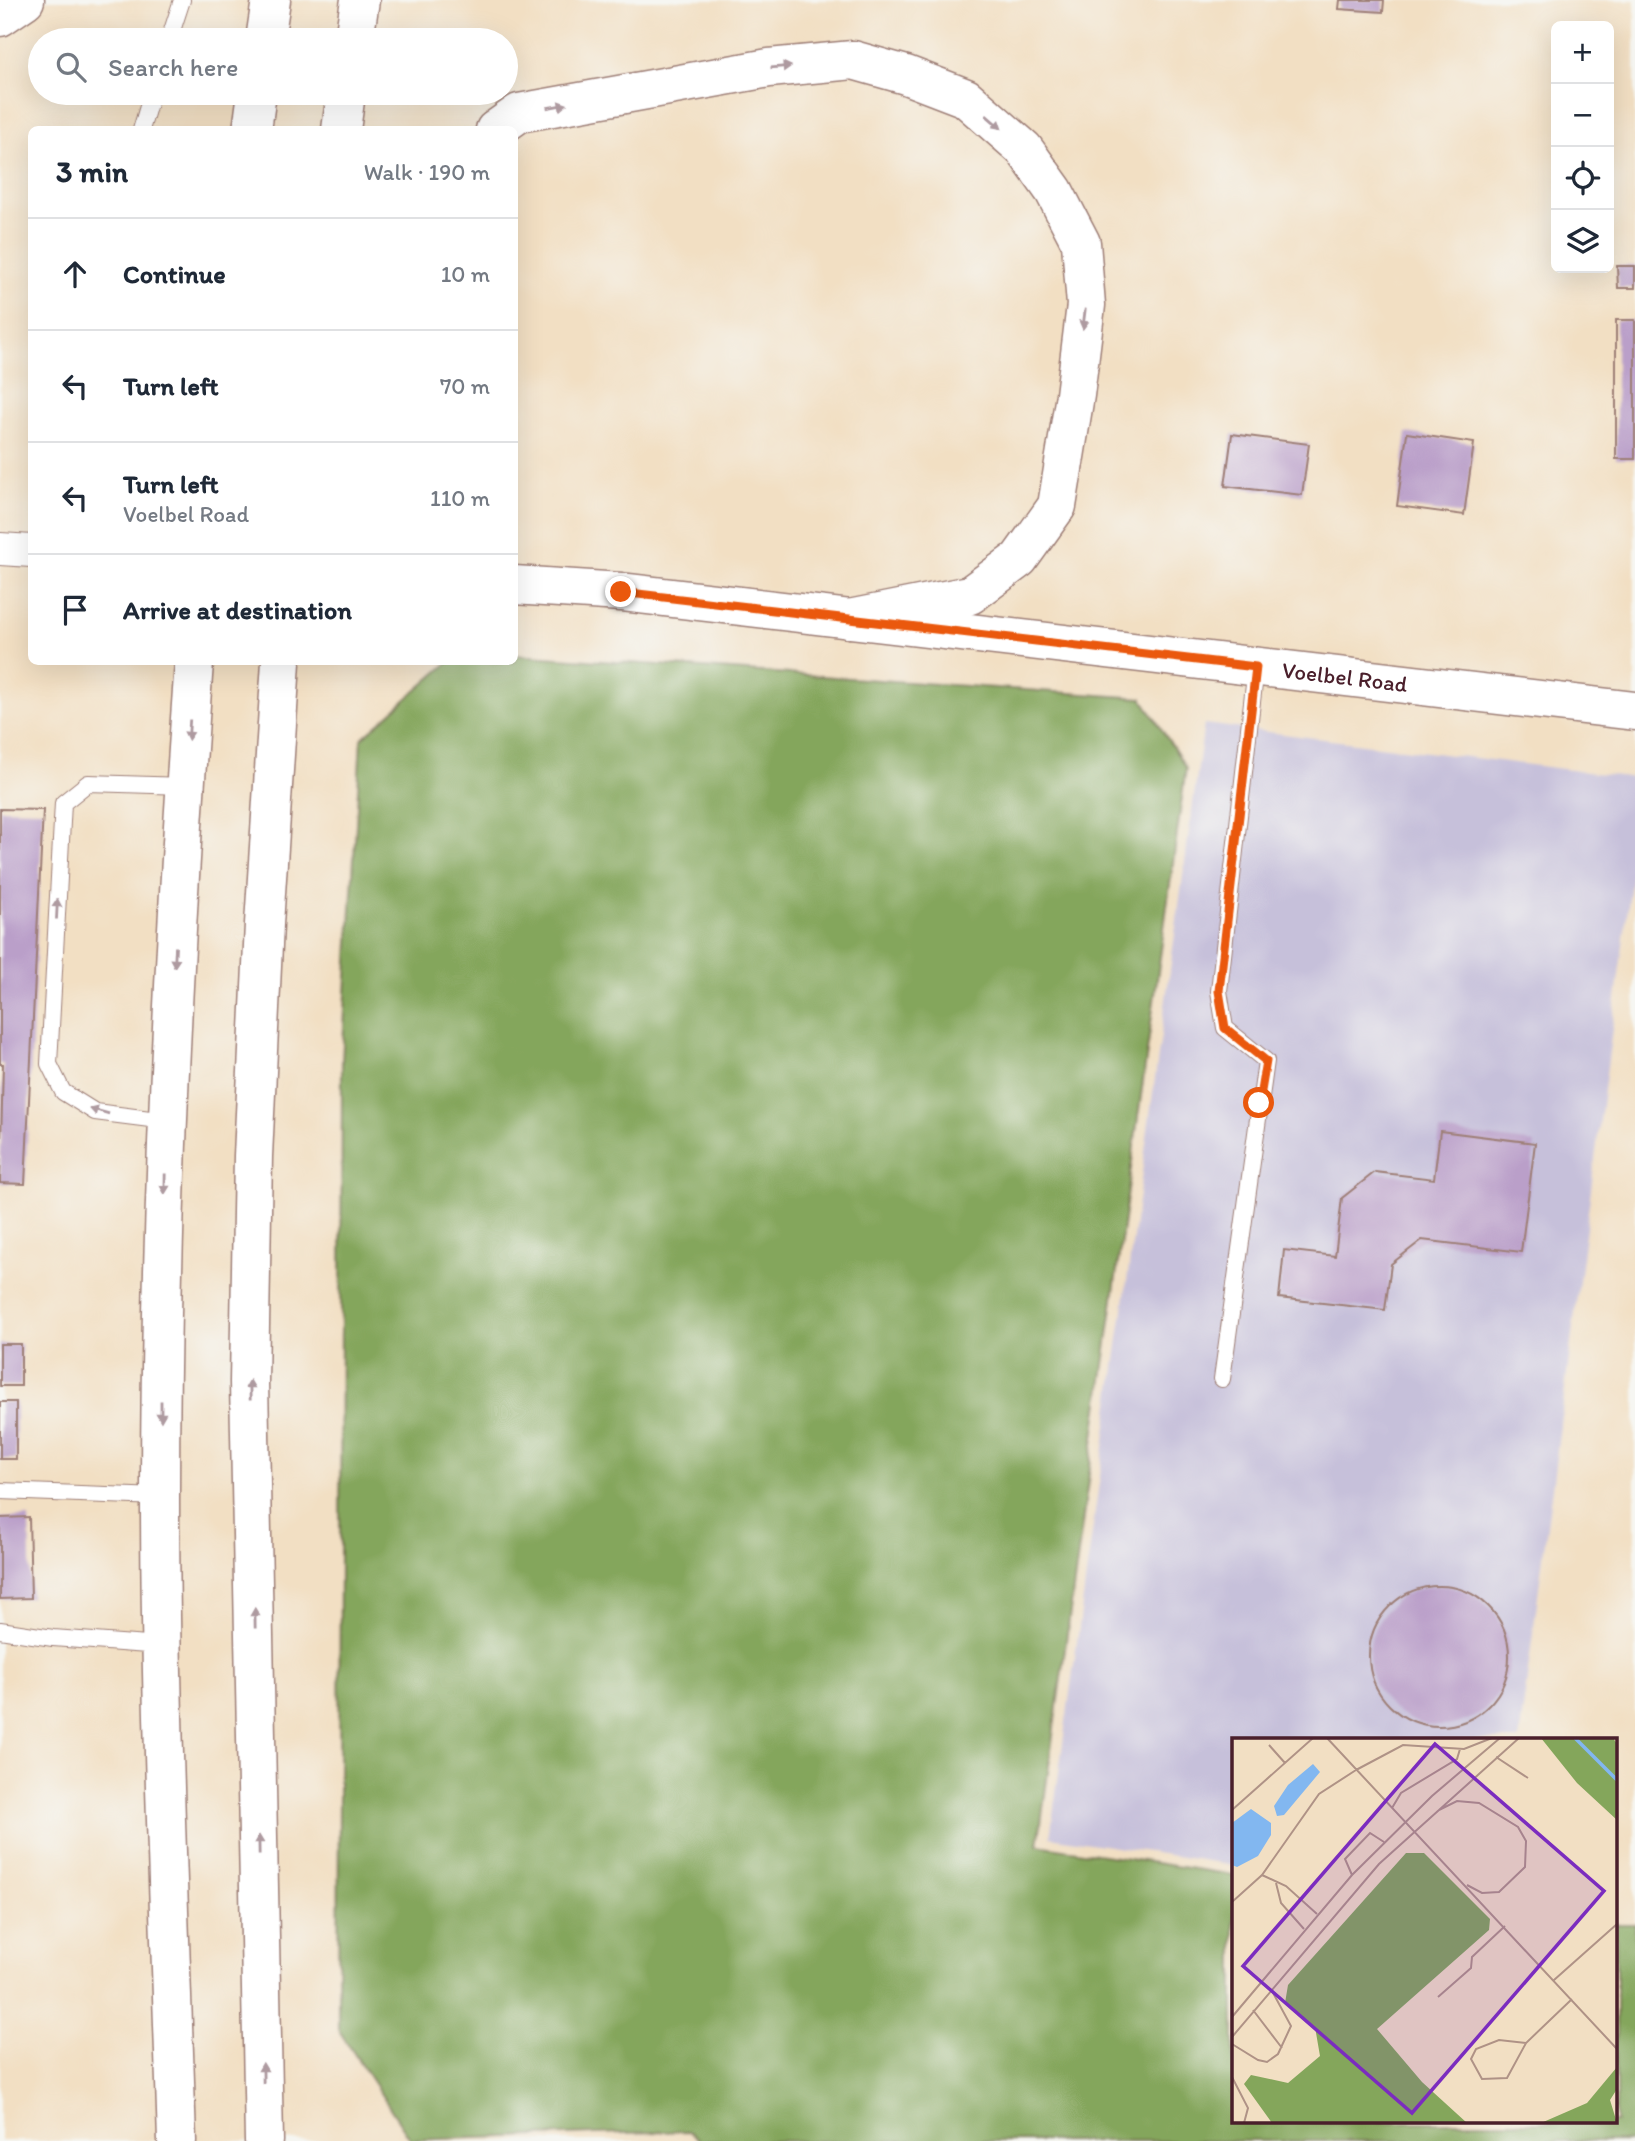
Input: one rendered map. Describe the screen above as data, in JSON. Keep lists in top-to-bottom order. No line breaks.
{"streets":{"main road":["Voelbel Road"]},"page":{"map_buttons":["+","−"],"search":"Search here","heading":["3 min","Walk · 190 m"],"list":[["Continue","10 m"],["Turn left","70 m"],["Turn left","Voelbel Road","110 m"],"Arrive at destination"]}}
